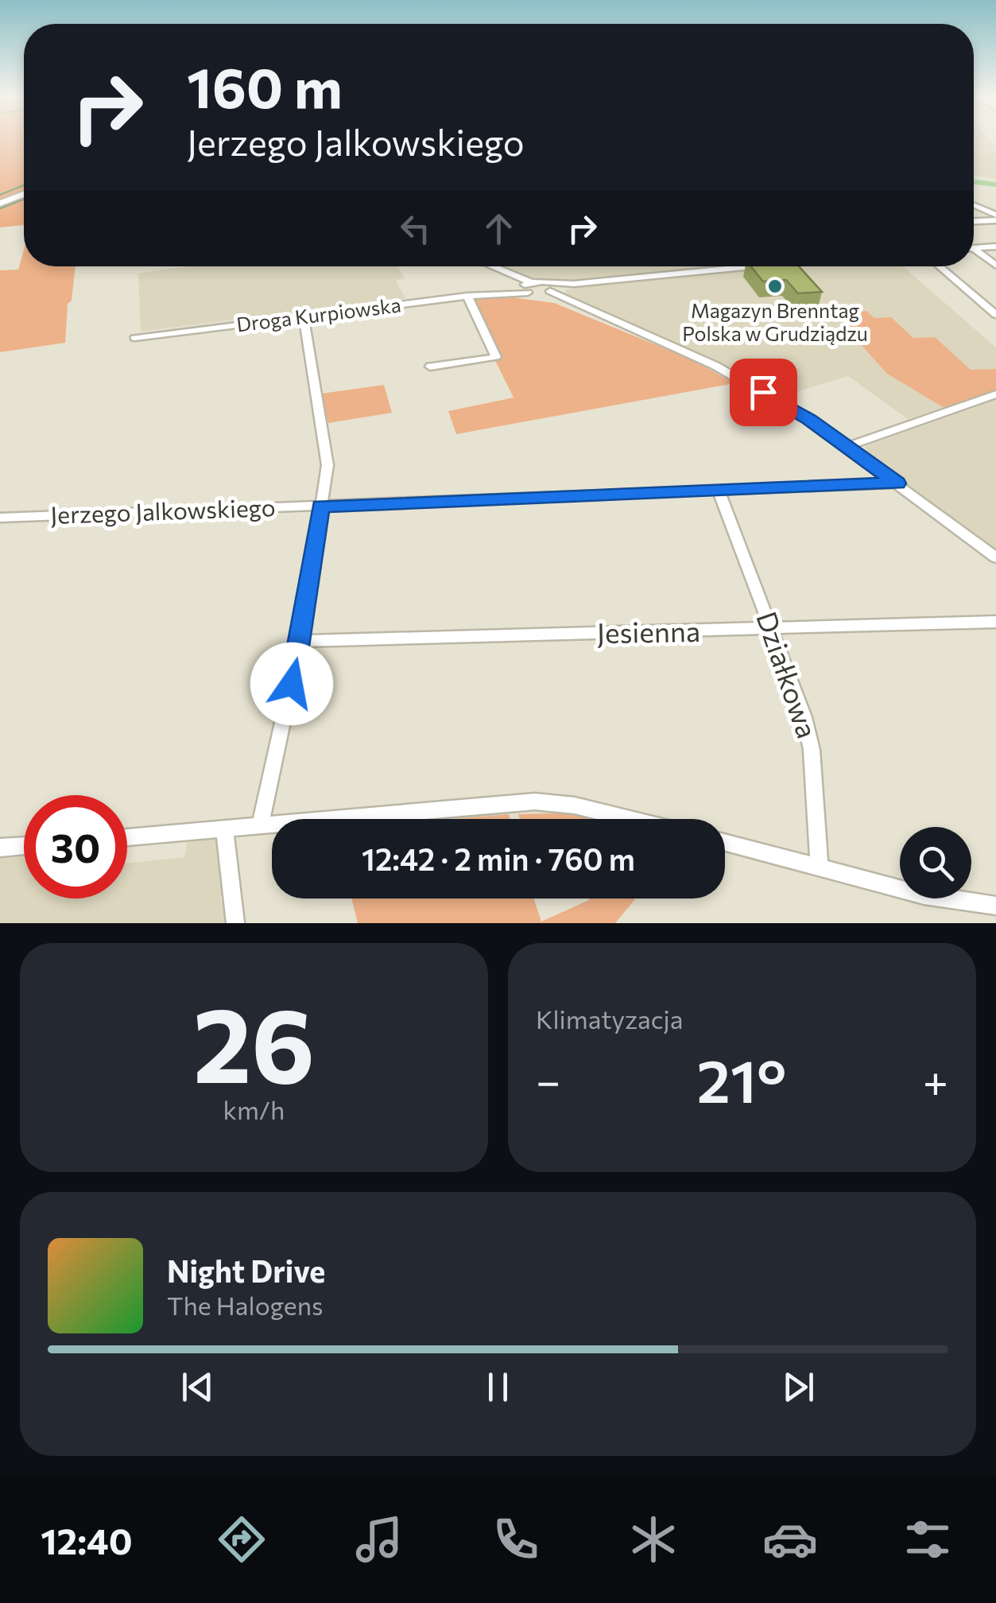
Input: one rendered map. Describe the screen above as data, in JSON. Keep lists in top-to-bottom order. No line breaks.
{"streets":{"street":["Droga Kurpiowska","Jerzego Jalkowskiego","Jesienna","Działkowa"]},"crossings":[["Jerzego Jalkowskiego","Działkowa"],["Jesienna","Działkowa"]],"places":["Magazyn Brenntag Polska w Grudziądzu"],"page":{"turn":["160 m","Jerzego Jalkowskiego"],"limit":"30","trip":"12:42 · 2 min · 760 m","tile":[["26","km/h"],"Klimatyzacja"],"heat":["−","21°","+"],"song":["Night Drive","The Halogens"],"tabs":"12:40"}}
